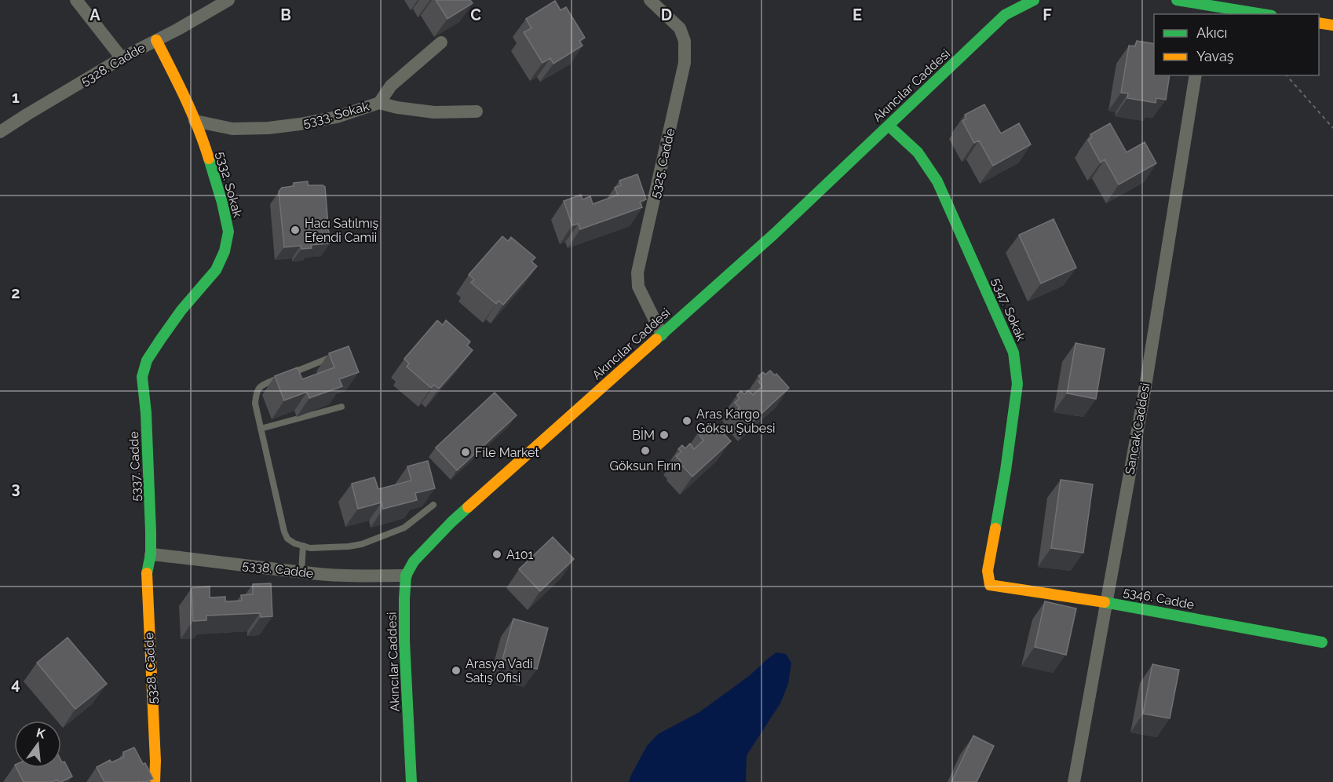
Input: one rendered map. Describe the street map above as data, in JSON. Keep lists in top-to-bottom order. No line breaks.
{"streets":{"street":["5328. Cadde","Akıncılar Caddesi","5333. Sokak","5325. Cadde","5332. Sokak","5347. Sokak","Sancak Caddesi","5337. Cadde","5338. Cadde","5346. Cadde"]},"crossings":[["5328. Cadde","5332. Sokak"],["5328. Cadde","5337. Cadde"],["5328. Cadde","5338. Cadde"],["Akıncılar Caddesi","5325. Cadde"],["Akıncılar Caddesi","5347. Sokak"],["Akıncılar Caddesi","5338. Cadde"],["5333. Sokak","5332. Sokak"],["5332. Sokak","5337. Cadde"],["5347. Sokak","5346. Cadde"],["Sancak Caddesi","5346. Cadde"],["5337. Cadde","5338. Cadde"]],"places":["Hacı Satılmış Efendi Camii","Aras Kargo Göksu Şubesi","BİM","Göksun Fırın","File Market","A101","Arasya Vadi Satış Ofisi"],"legend":["Akıcı","Yavaş"],"north":"top","grid":{"columns":["A","B","C","D","E","F"],"rows":["1","2","3","4"]}}
